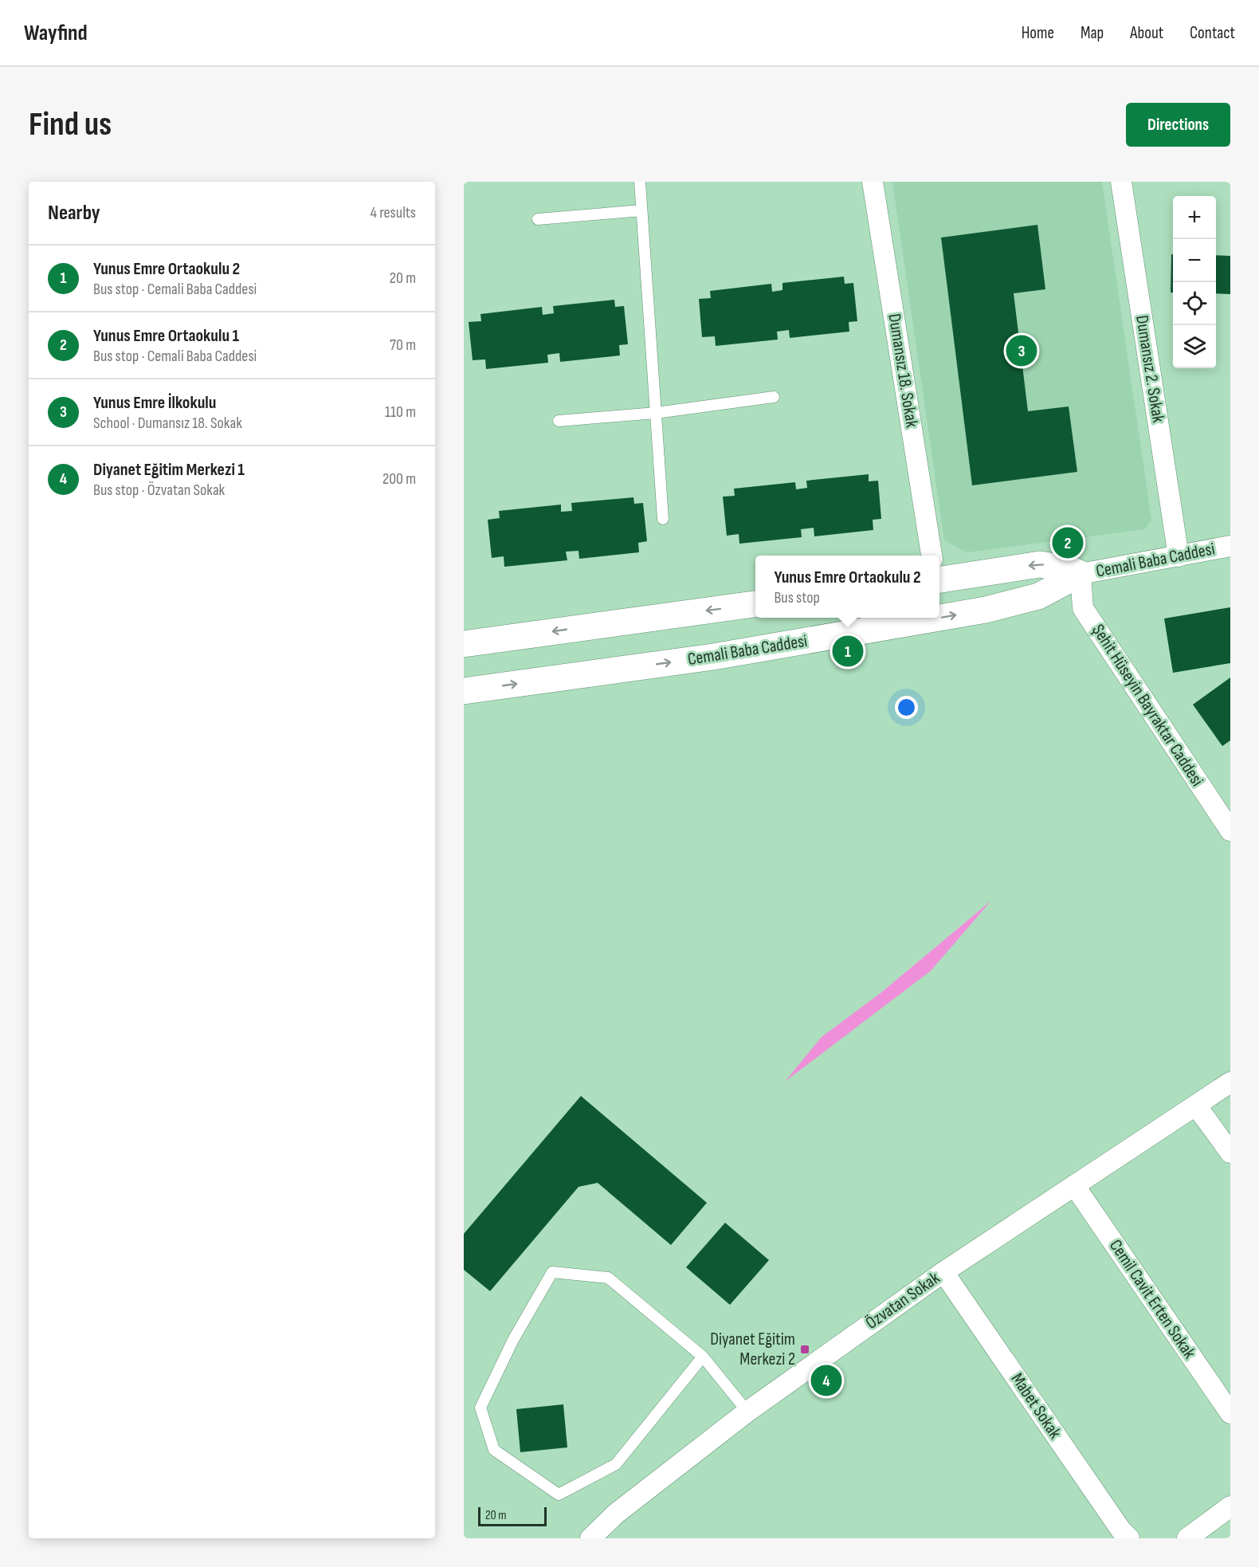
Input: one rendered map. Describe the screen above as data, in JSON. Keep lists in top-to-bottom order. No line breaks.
{"streets":{"street":["Dumansız 2. Sokak","Dumansız 18. Sokak","Cemali Baba Caddesi","Şehit Hüseyin Bayraktar Caddesi","Cemil Cavit Erten Sokak","Özvatan Sokak","Mabet Sokak"]},"crossings":[["Dumansız 2. Sokak","Cemali Baba Caddesi"],["Cemali Baba Caddesi","Şehit Hüseyin Bayraktar Caddesi"],["Cemil Cavit Erten Sokak","Özvatan Sokak"],["Özvatan Sokak","Mabet Sokak"]],"places":{"transit":["Diyanet Eğitim Merkezi 2"]},"scale_bar":"20 m","page":{"header":"Wayfind","nav":["Home","Map","About","Contact"],"buttons":"Directions","title":"Find us","heading":["Nearby","4 results"],"map_buttons":["+","−"],"list":[{"mark":"1","name":"Yunus Emre Ortaokulu 2","note":"Bus stop · Cemali Baba Caddesi","value":"20 m"},{"mark":"2","name":"Yunus Emre Ortaokulu 1","note":"Bus stop · Cemali Baba Caddesi","value":"70 m"},{"mark":"3","name":"Yunus Emre İlkokulu","note":"School · Dumansız 18. Sokak","value":"110 m"},{"mark":"4","name":"Diyanet Eğitim Merkezi 1","note":"Bus stop · Özvatan Sokak","value":"200 m"}],"pins":["3","2","1","4"],"popup":["Yunus Emre Ortaokulu 2","Bus stop"],"scale":"20 m"}}
